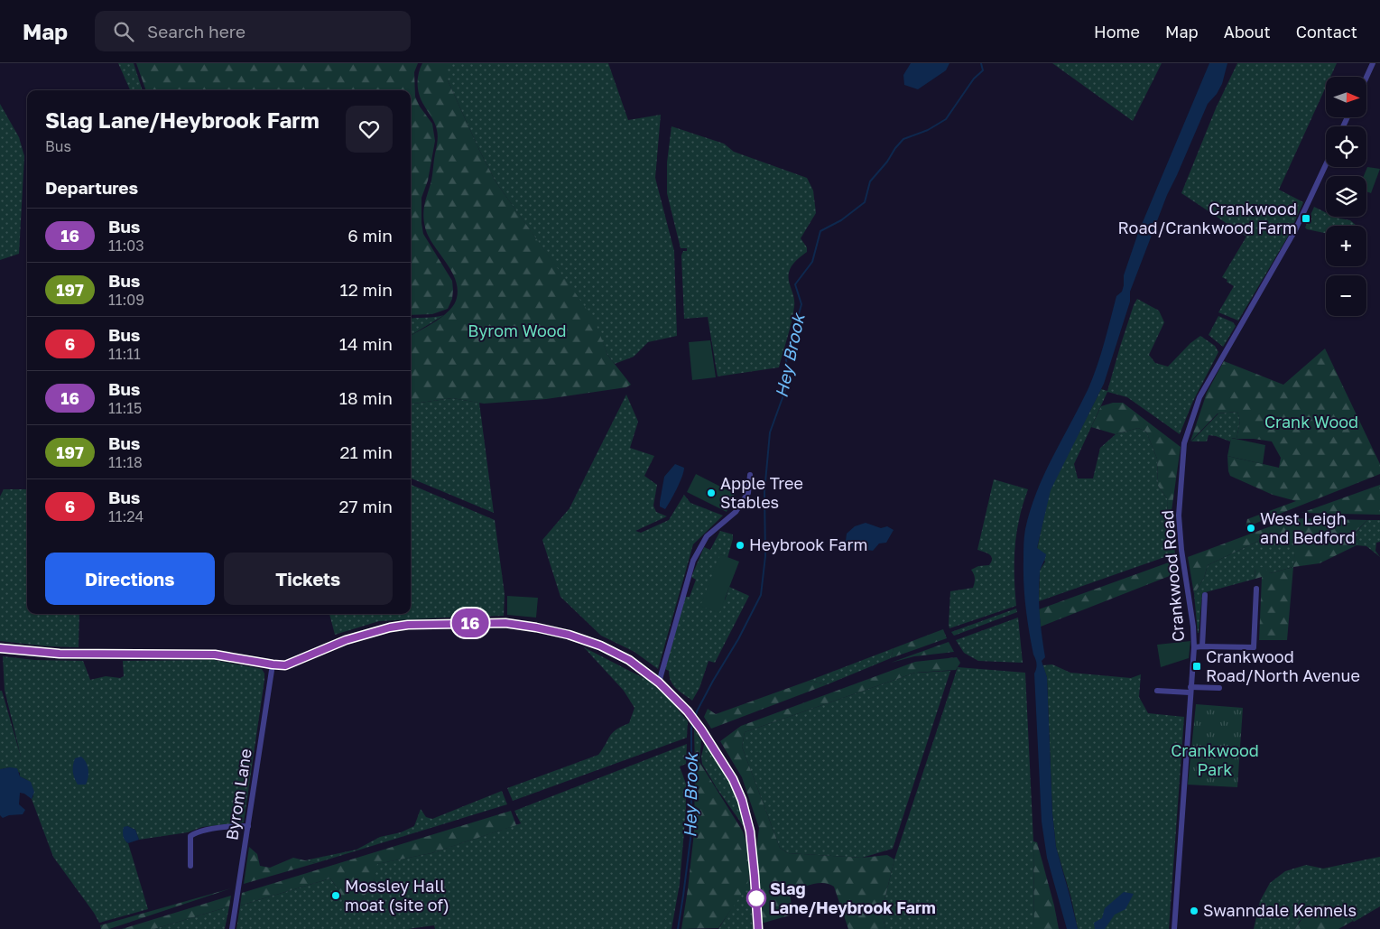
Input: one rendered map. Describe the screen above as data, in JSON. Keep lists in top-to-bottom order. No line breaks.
{"streets":{"street":["Crankwood Road","Byrom Lane"]},"water":["Hey Brook"],"parks":["Byrom Wood","Crank Wood","Crankwood Park"],"places":{"transit":["Crankwood Road/Crankwood Farm","Crankwood Road/North Avenue"],"other":["Apple Tree Stables","West Leigh and Bedford","Heybrook Farm","Mossley Hall moat (site of)","Slag Lane/Heybrook Farm","Swanndale Kennels"]},"lines":["bus line 16"],"north":"right","page":{"header":"Map","search":"Search here","nav":["Home","Map","About","Contact"],"on_map":"16","map_buttons":["+","−"],"heading":[["Slag Lane/Heybrook Farm","Bus"],"Departures"],"list":[{"mark":"16","name":"Bus","note":"11:03","value":"6 min"},{"mark":"197","name":"Bus","note":"11:09","value":"12 min"},{"mark":"6","name":"Bus","note":"11:11","value":"14 min"},{"mark":"16","name":"Bus","note":"11:15","value":"18 min"},{"mark":"197","name":"Bus","note":"11:18","value":"21 min"},{"mark":"6","name":"Bus","note":"11:24","value":"27 min"}],"buttons":["Directions","Tickets"]}}
